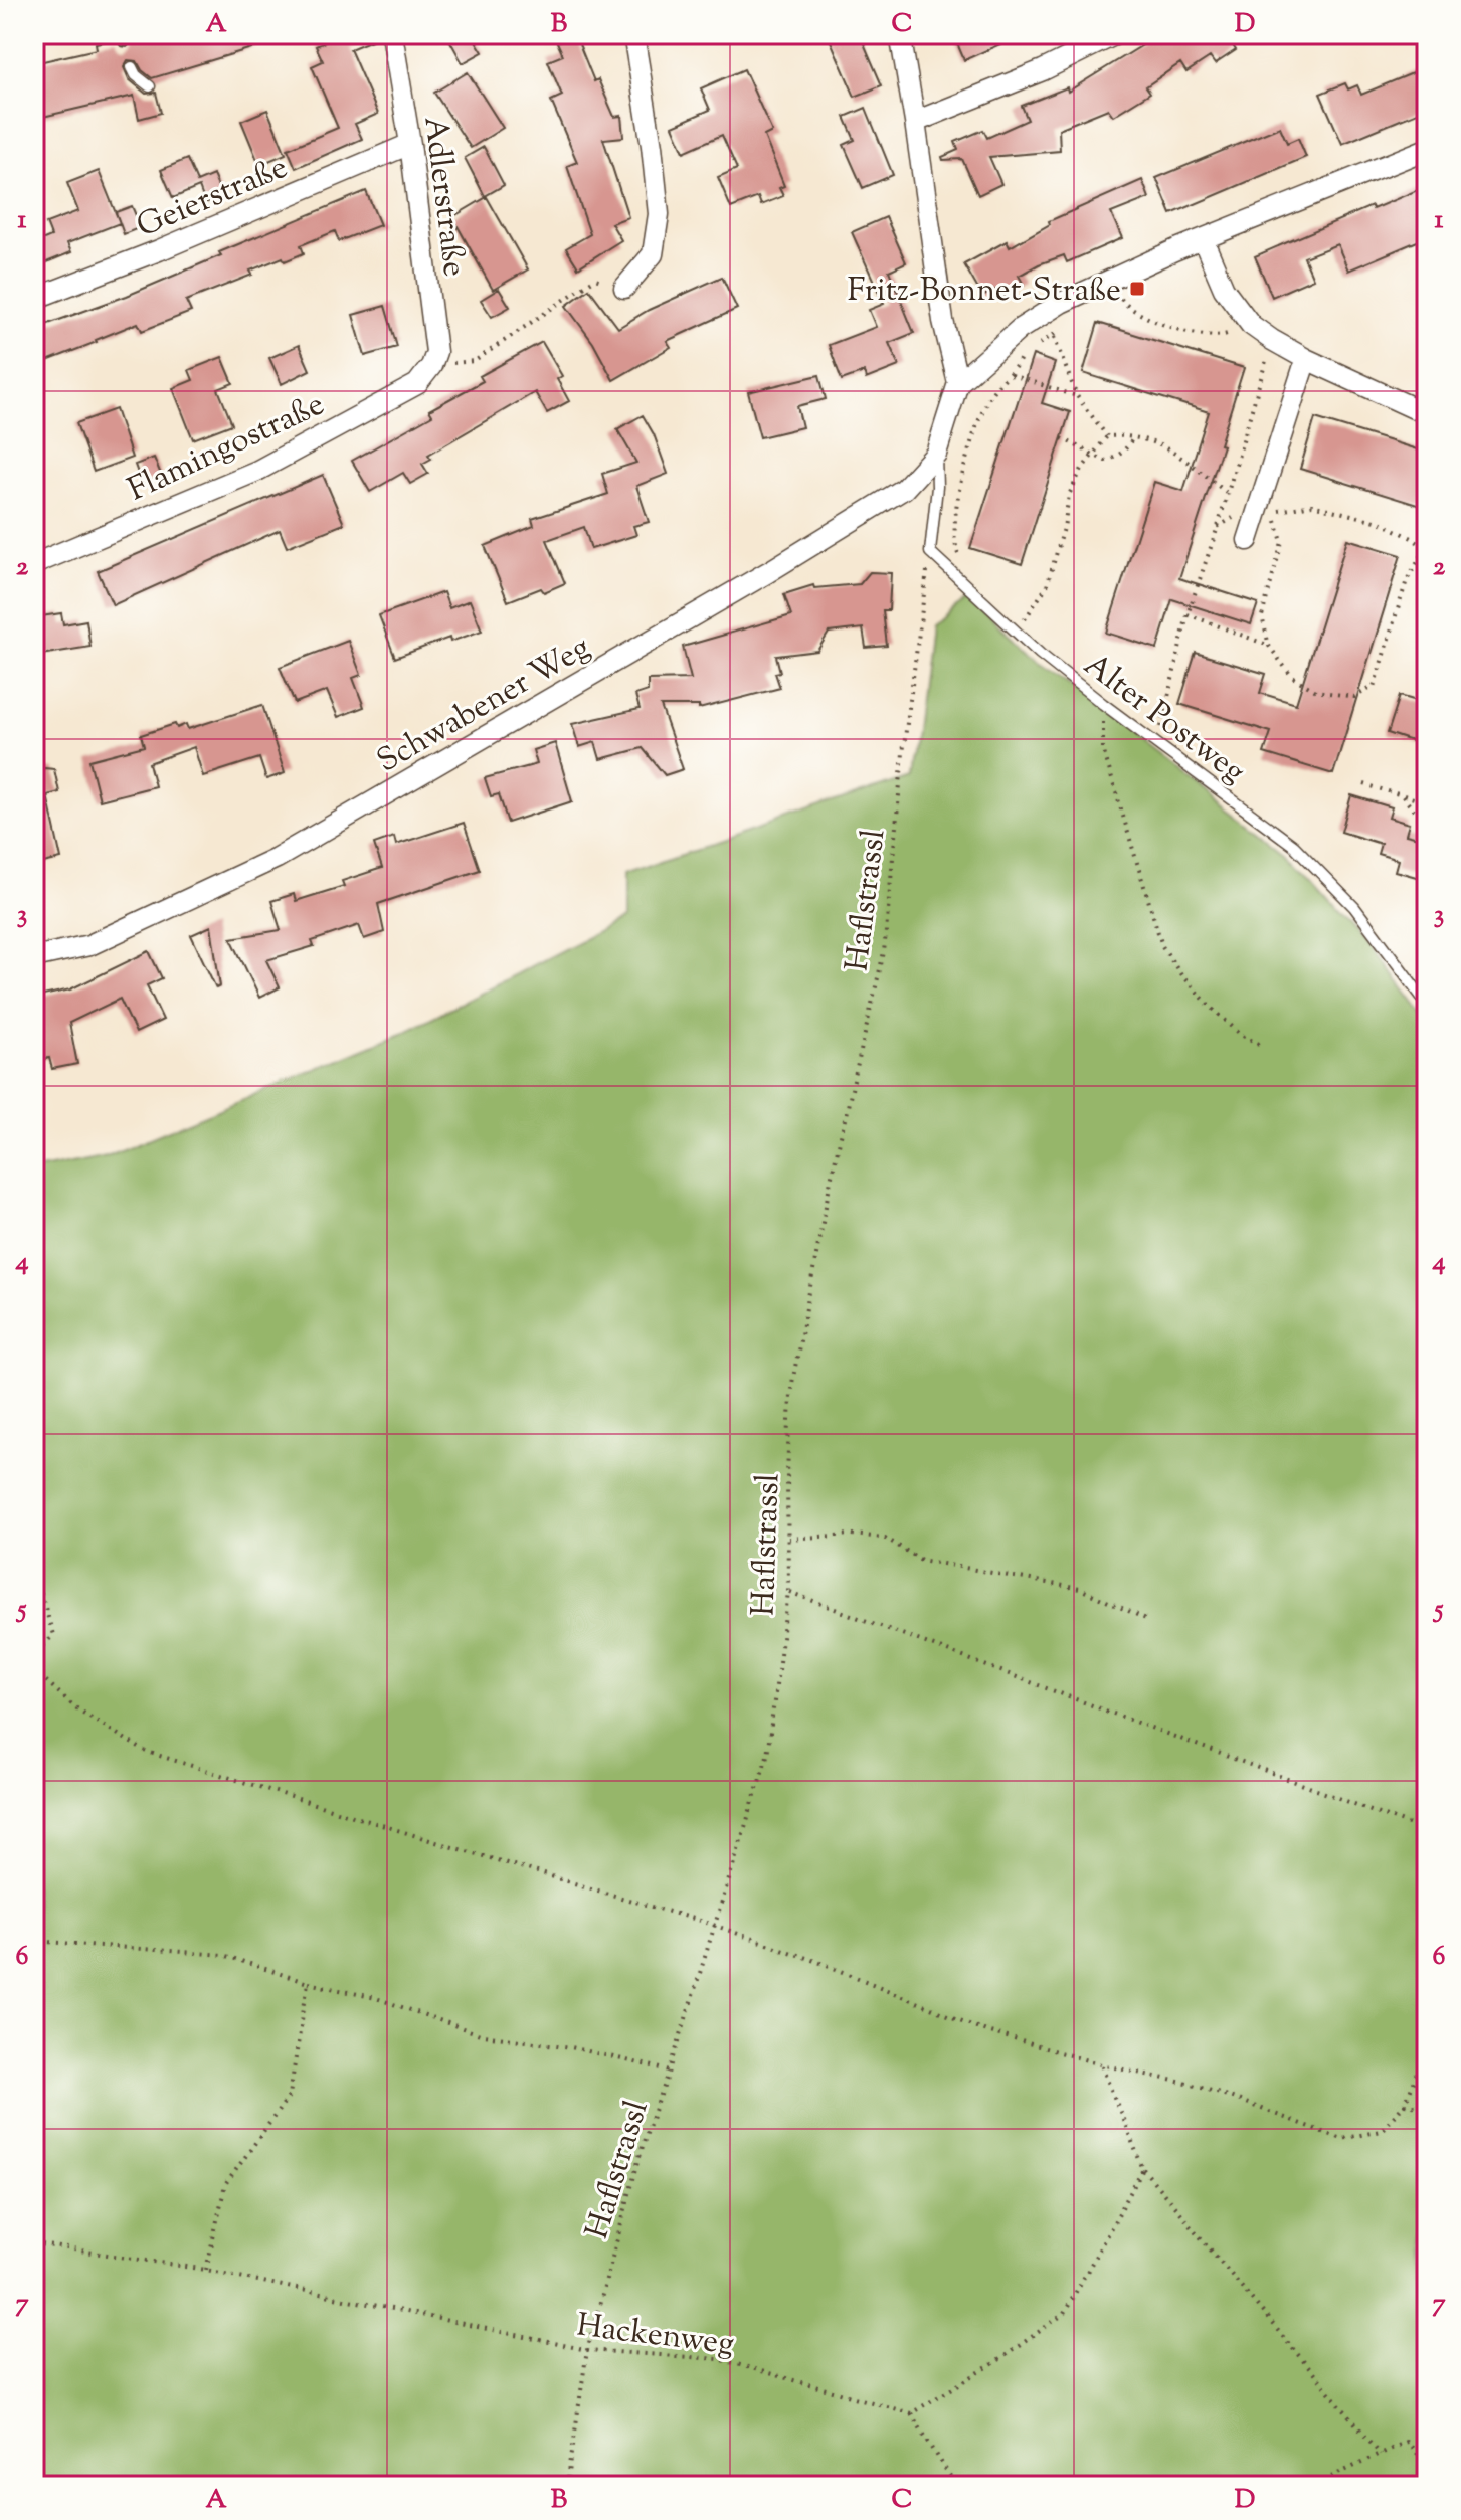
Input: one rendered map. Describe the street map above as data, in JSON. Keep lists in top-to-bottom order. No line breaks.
{"streets":{"street":["Geierstraße","Adlerstraße","Flamingostraße","Schwabener Weg"],"lane":["Alter Postweg"],"path":["Haflstrassl","Hackenweg"]},"crossings":[["Geierstraße","Adlerstraße"],["Adlerstraße","Flamingostraße"],["Schwabener Weg","Alter Postweg"],["Haflstrassl","Hackenweg"]],"places":{"transit":["Fritz-Bonnet-Straße"]},"grid":{"columns":["A","B","C","D"],"rows":["1","2","3","4","5","6","7"]}}
